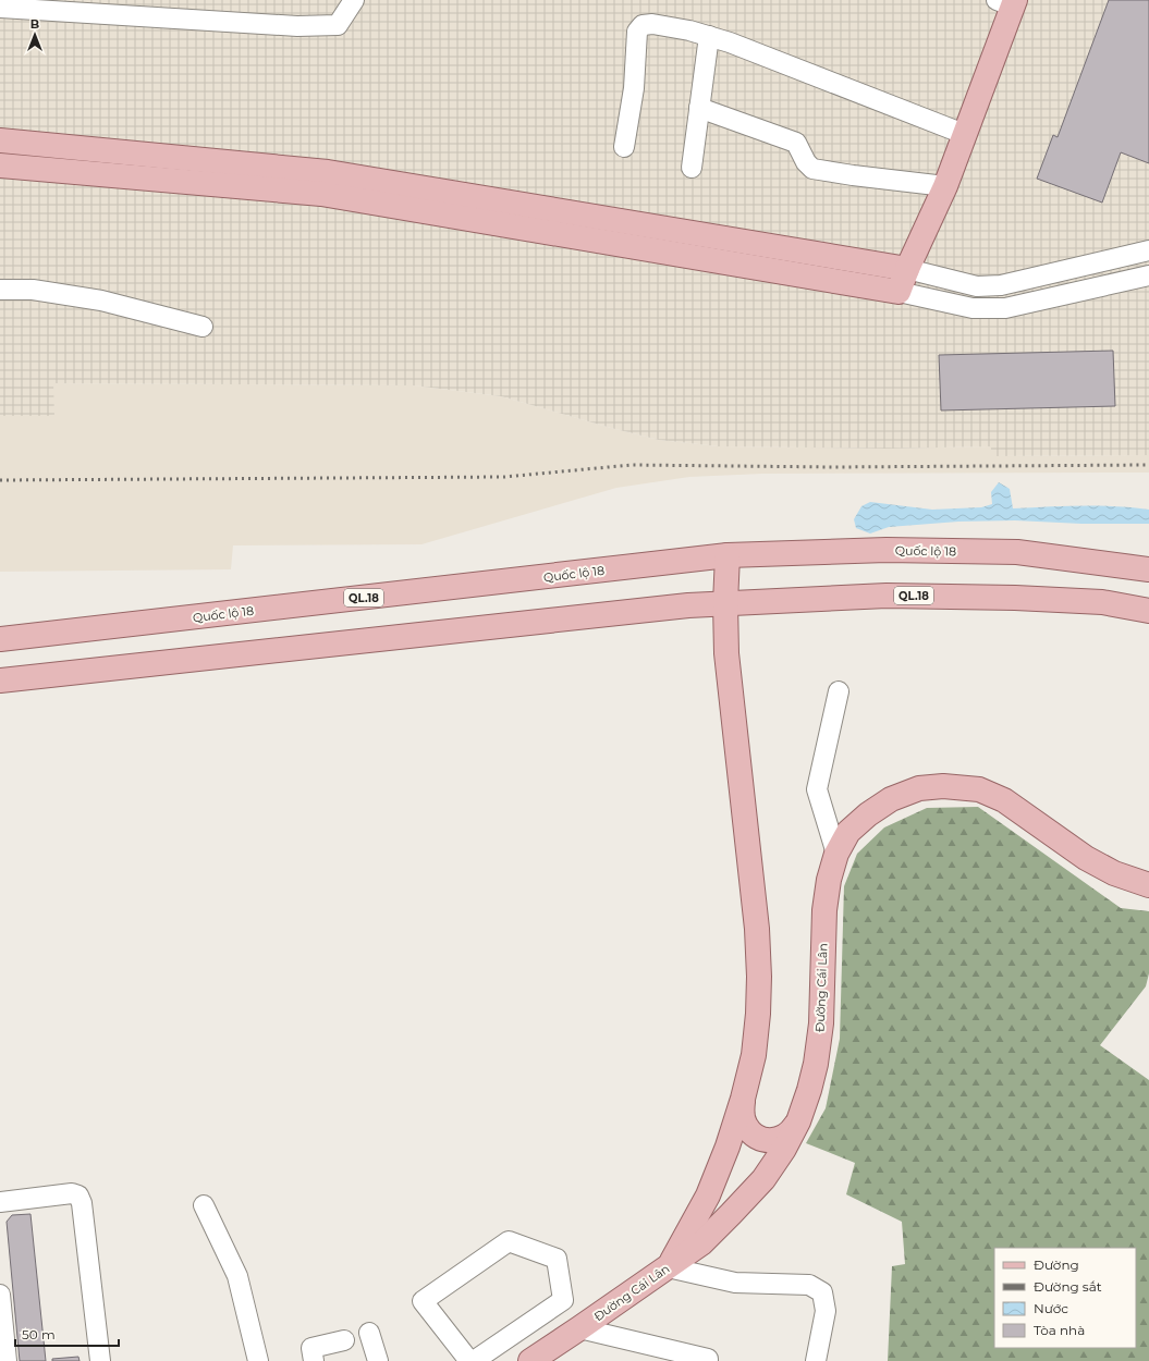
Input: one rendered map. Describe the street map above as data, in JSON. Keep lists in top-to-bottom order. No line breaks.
{"streets":{"main road":["Quốc lộ 18","QL.18","Đường Cái Lân"]},"legend":["Đường","Đường sắt","Nước","Tòa nhà"],"scale_bar":"50 m","north":"top"}
